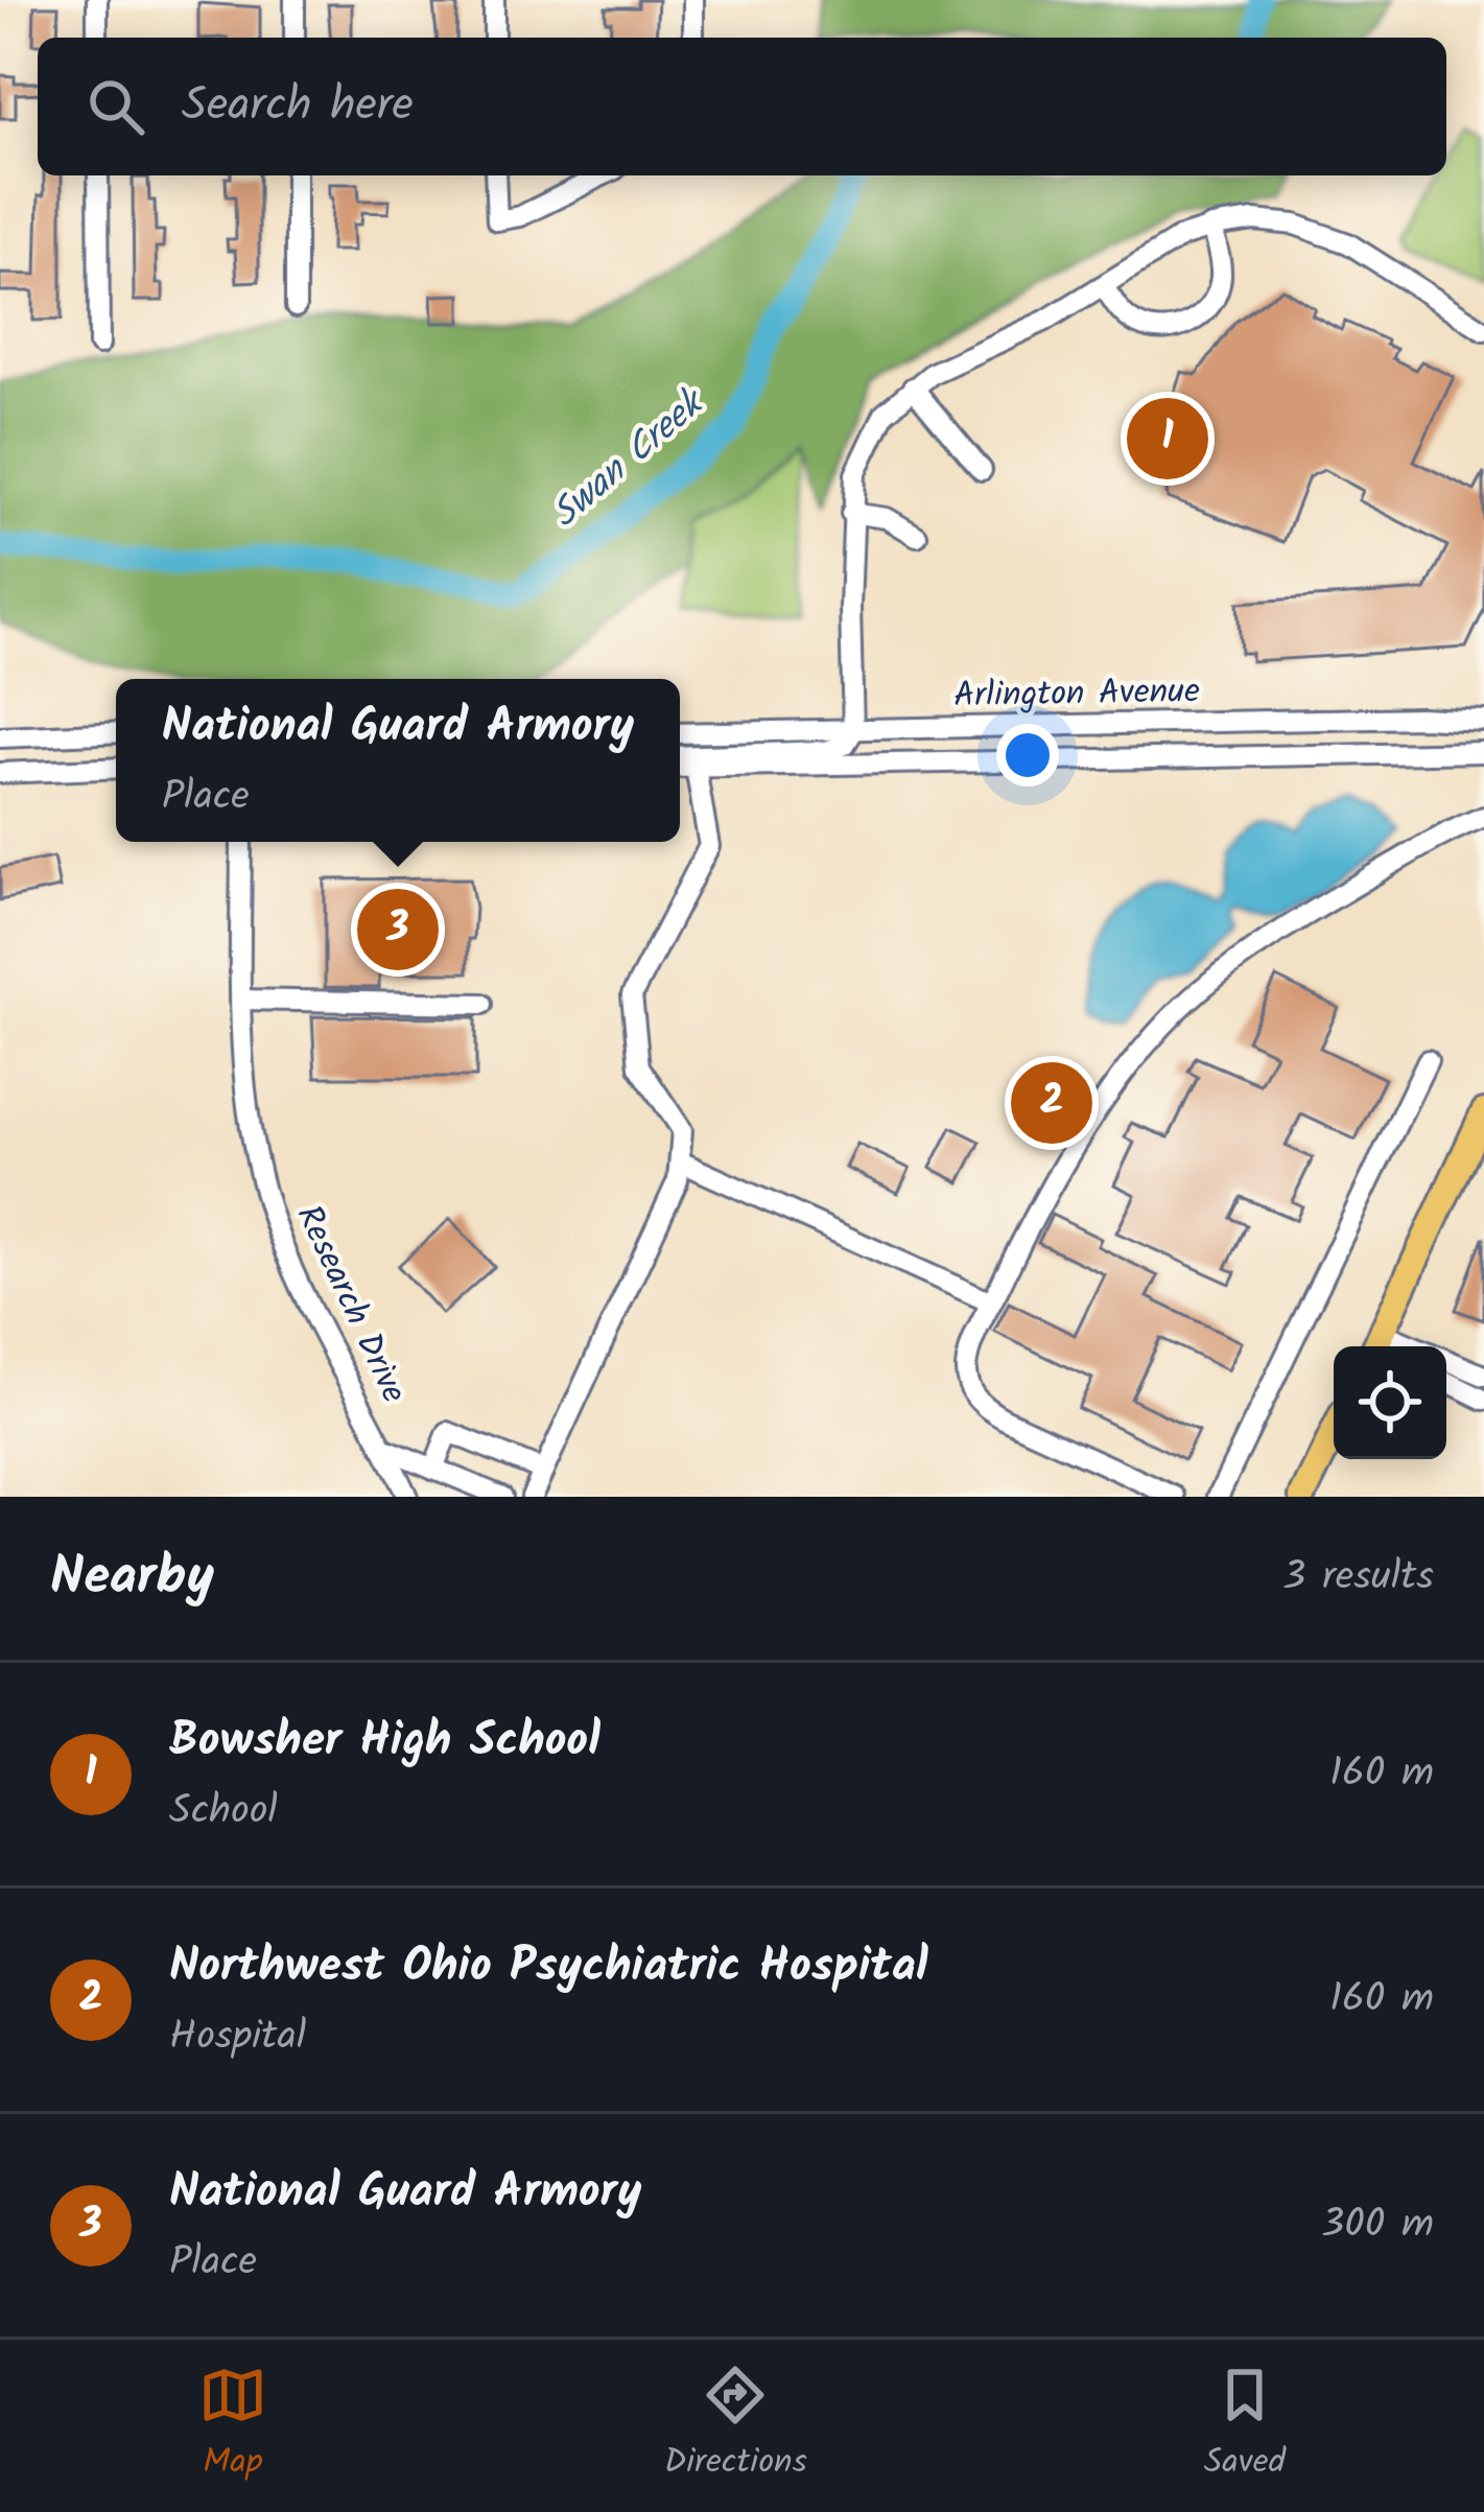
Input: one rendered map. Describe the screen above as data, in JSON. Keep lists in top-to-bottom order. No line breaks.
{"streets":{"street":["Arlington Avenue","Research Drive"]},"water":["Swan Creek"],"page":{"search":"Search here","pins":["1","3","2"],"popup":["National Guard Armory","Place"],"heading":["Nearby","3 results"],"list":[{"mark":"1","name":"Bowsher High School","note":"School","value":"160 m"},{"mark":"2","name":"Northwest Ohio Psychiatric Hospital","note":"Hospital","value":"160 m"},{"mark":"3","name":"National Guard Armory","note":"Place","value":"300 m"}],"nav":["Map","Directions","Saved"]}}
